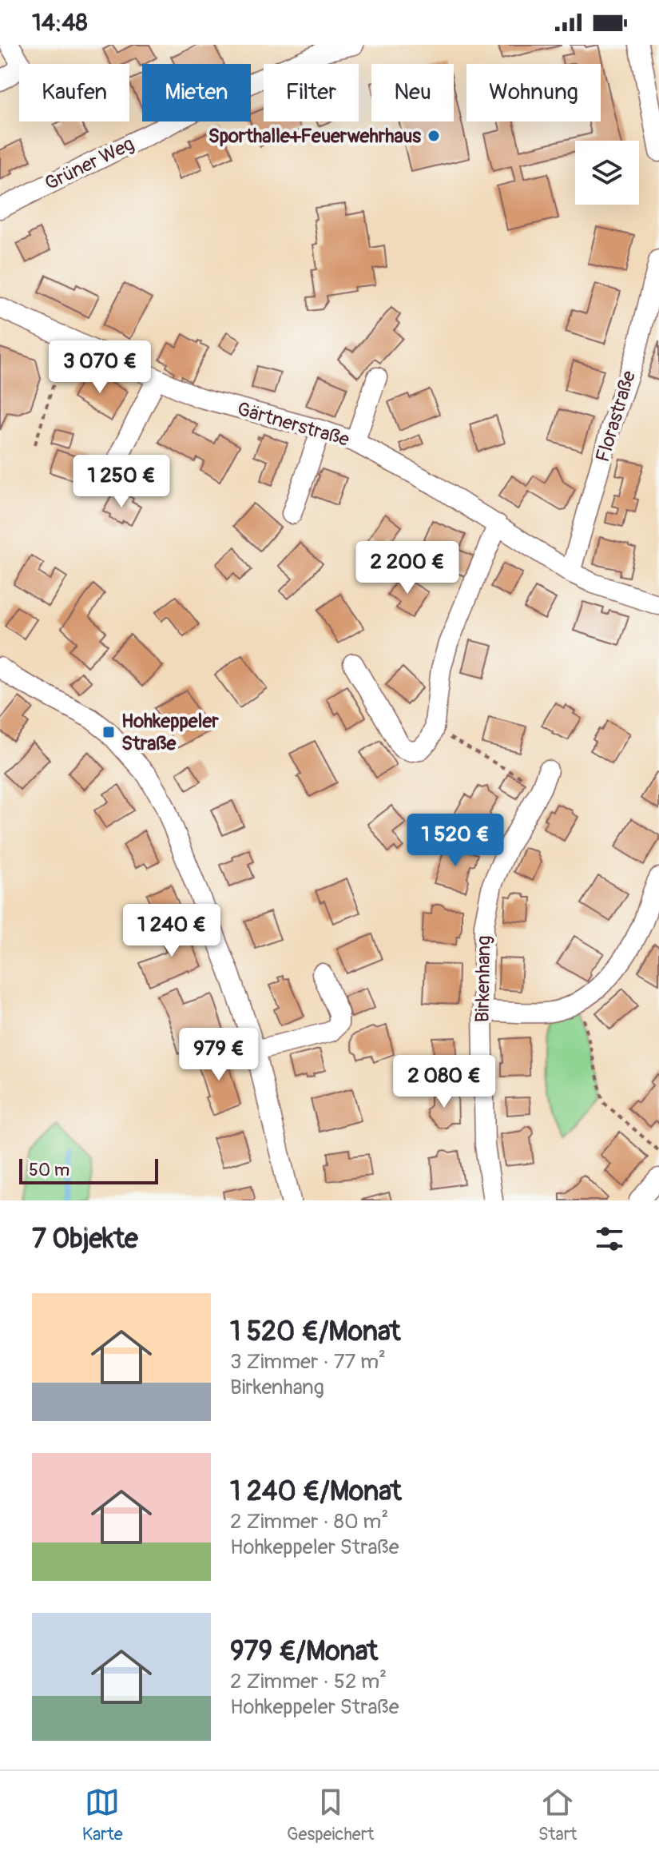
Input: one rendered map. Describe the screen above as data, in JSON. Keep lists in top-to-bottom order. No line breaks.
{"streets":{"street":["Grüner Weg","Florastraße","Gärtnerstraße","Birkenhang"]},"crossings":[["Florastraße","Gärtnerstraße"]],"places":{"other":["Sporthalle+Feuerwehrhaus"],"transit":["Hohkeppeler Straße"]},"scale_bar":"50 m","page":{"status":"14:48","chip":["Kaufen","Mieten","Filter","Neu","Wohnung"],"price":["3 070 €","1 250 €","2 200 €","1 520 €","1 240 €","979 €","2 080 €"],"scale":"50 m","heading":"7 Objekte","list":[{"name":"1 520 €/Monat","note":"3 Zimmer · 77 m² · Birkenhang"},{"name":"1 240 €/Monat","note":"2 Zimmer · 80 m² · Hohkeppeler Straße"},{"name":"979 €/Monat","note":"2 Zimmer · 52 m² · Hohkeppeler Straße"}],"tabs":["Karte","Gespeichert","Start"]}}
